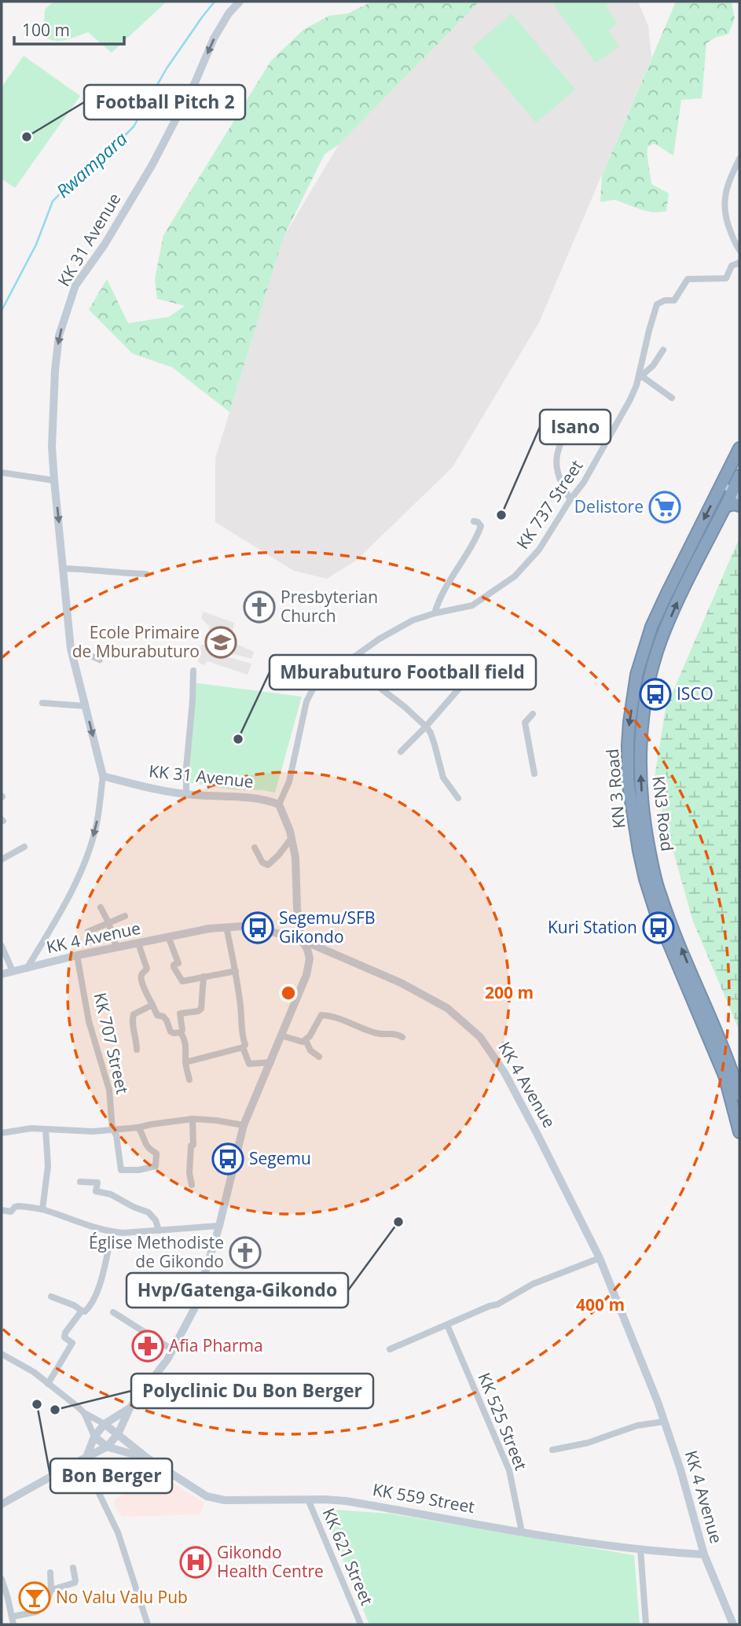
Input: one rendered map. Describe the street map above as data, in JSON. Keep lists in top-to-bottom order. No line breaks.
{"streets":{"highway":["KN 3 Road","KN3 Road"],"main road":["KK 31 Avenue","KK 4 Avenue","KK 559 Street"],"street":["KK 737 Street","KK 707 Street","KK 525 Street","KK 621 Street"]},"crossings":[["KK 31 Avenue","KK 737 Street"],["KK 4 Avenue","KK 707 Street"],["KK 4 Avenue","KK 559 Street"],["KK 525 Street","KK 559 Street"],["KK 559 Street","KK 621 Street"]],"one_way":["KK 31 Avenue","KN 3 Road","KN3 Road"],"water":["Rwampara"],"places":{"other":["Football Pitch 2","Isano","Mburabuturo Football field","Hvp/Gatenga-Gikondo","Bon Berger","Polyclinic Du Bon Berger"],"supermarket":["Delistore"],"church":["Presbyterian Church","Église Methodiste de Gikondo"],"school or university":["Ecole Primaire de Mburabuturo"],"bus stop":["ISCO","Segemu/SFB Gikondo","Kuri Station","Segemu"],"pharmacy":["Afia Pharma"],"hospital":["Gikondo Health Centre"],"bar":["No Valu Valu Pub"]},"scale_bar":"100 m","rings":["200 m","400 m"]}
